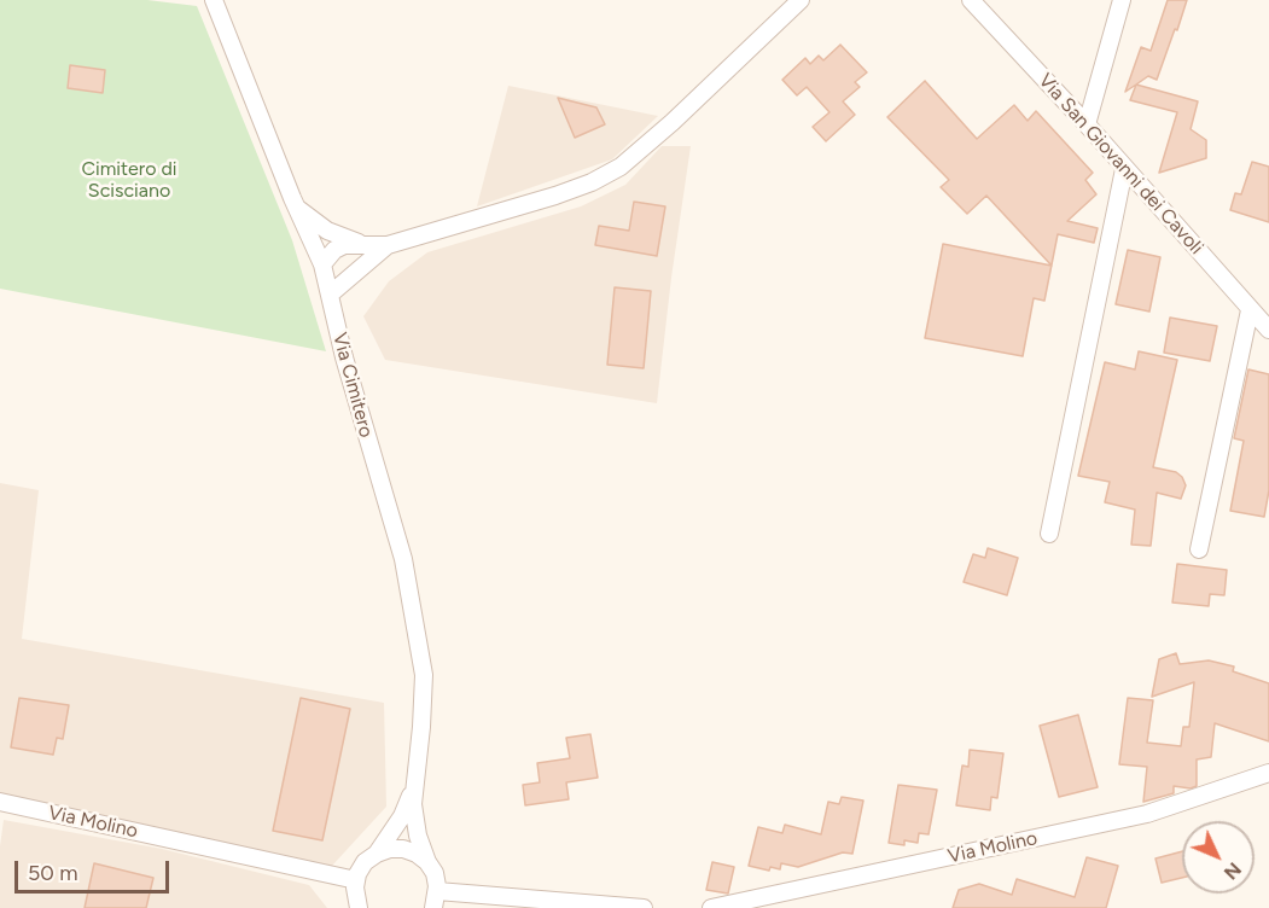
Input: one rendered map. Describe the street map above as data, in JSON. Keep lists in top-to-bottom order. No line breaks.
{"streets":{"street":["Via San Giovanni dei Cavoli","Via Cimitero","Via Molino"]},"parks":["Cimitero di Scisciano"],"scale_bar":"50 m","north":"bottom right"}
